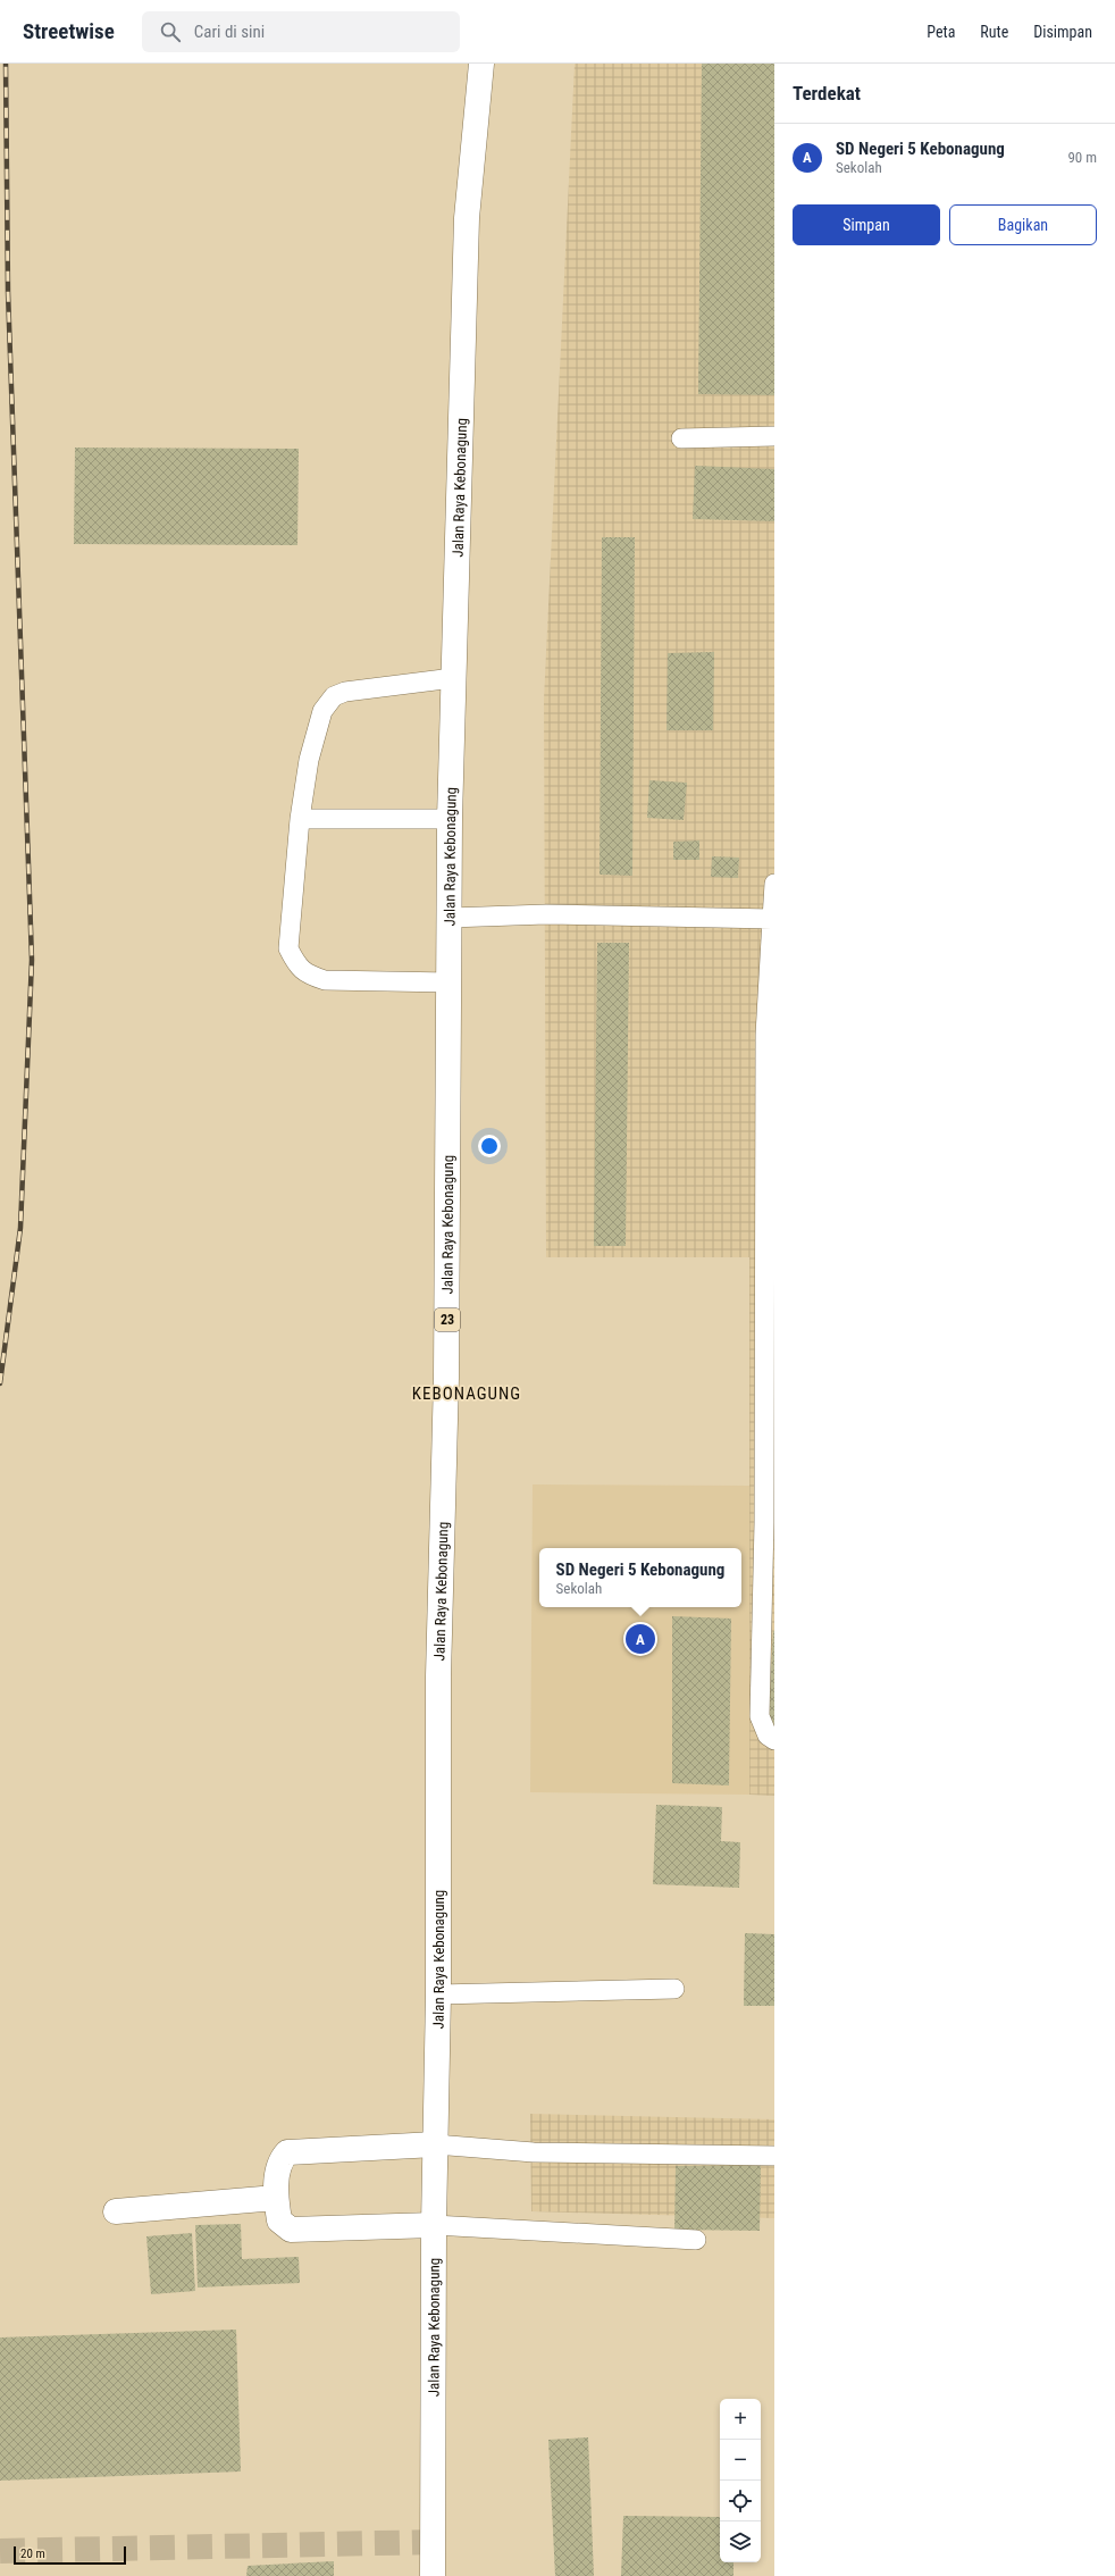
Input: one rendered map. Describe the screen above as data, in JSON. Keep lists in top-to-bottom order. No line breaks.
{"streets":{"main road":["Jalan Raya Kebonagung","23"]},"districts":["KEBONAGUNG"],"scale_bar":"20 m","page":{"header":"Streetwise","search":"Cari di sini","nav":["Peta","Rute","Disimpan"],"heading":"Terdekat","list":[{"mark":"A","name":"SD Negeri 5 Kebonagung","note":"Sekolah","value":"90 m"}],"buttons":["Simpan","Bagikan"],"popup":["SD Negeri 5 Kebonagung","Sekolah"],"pins":"A","map_buttons":["+","−"],"scale":"20 m"}}
